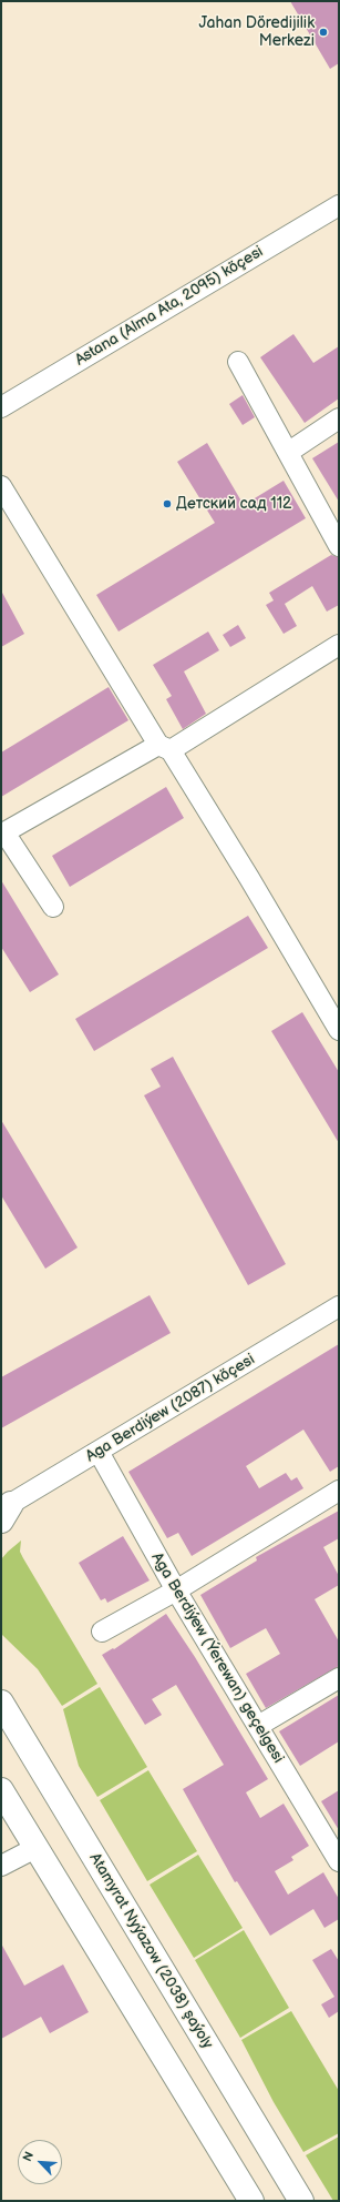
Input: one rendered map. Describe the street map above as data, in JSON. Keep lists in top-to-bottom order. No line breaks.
{"streets":{"main road":["Atamyrat Nyýazow (2038) şaýoly"],"street":["Astana (Alma Ata, 2095) köçesi","Aga Berdiýew (2087) köçesi","Aga Berdiýew (Ýerewan) geçelgesi"]},"crossings":[["Aga Berdiýew (2087) köçesi","Aga Berdiýew (Ýerewan) geçelgesi"]],"places":["Jahan Döredijilik Merkezi","Детский сад 112"],"north":"top left"}
